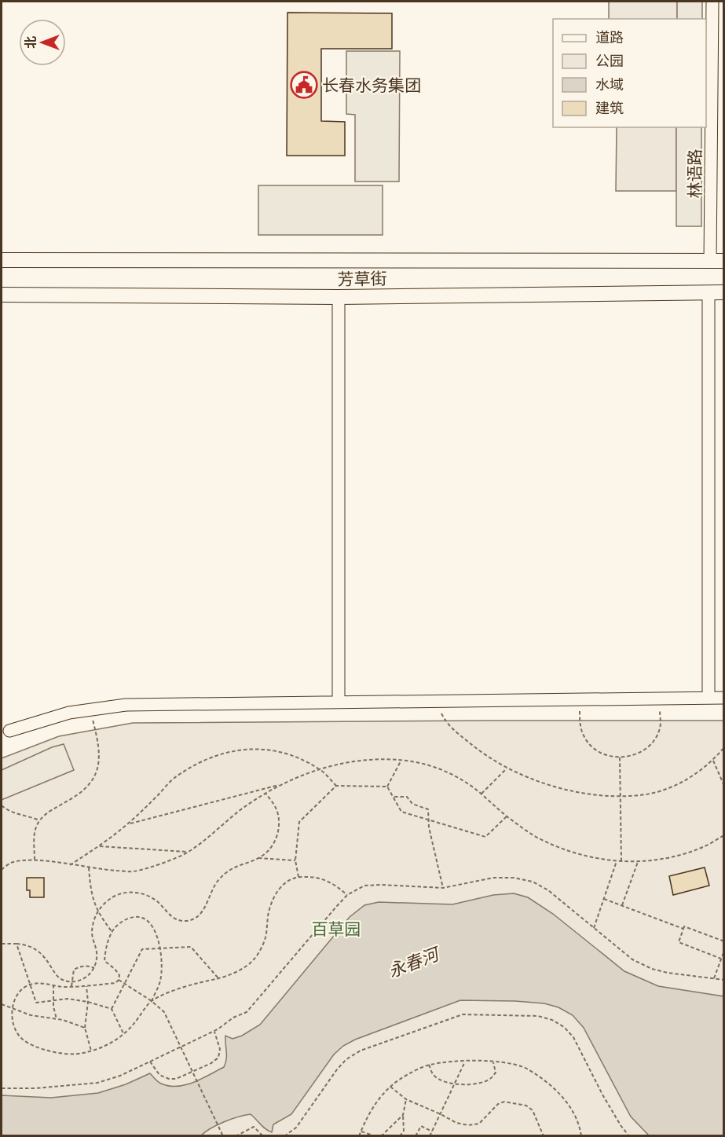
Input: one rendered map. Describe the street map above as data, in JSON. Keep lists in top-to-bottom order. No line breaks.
{"streets":{"main road":["芳草街"],"street":["林语路"]},"crossings":[["林语路","芳草街"]],"water":["永春河"],"parks":["百草园"],"places":{"public building":["长春水务集团"]},"legend":["道路","公园","水域","建筑"],"north":"left"}
